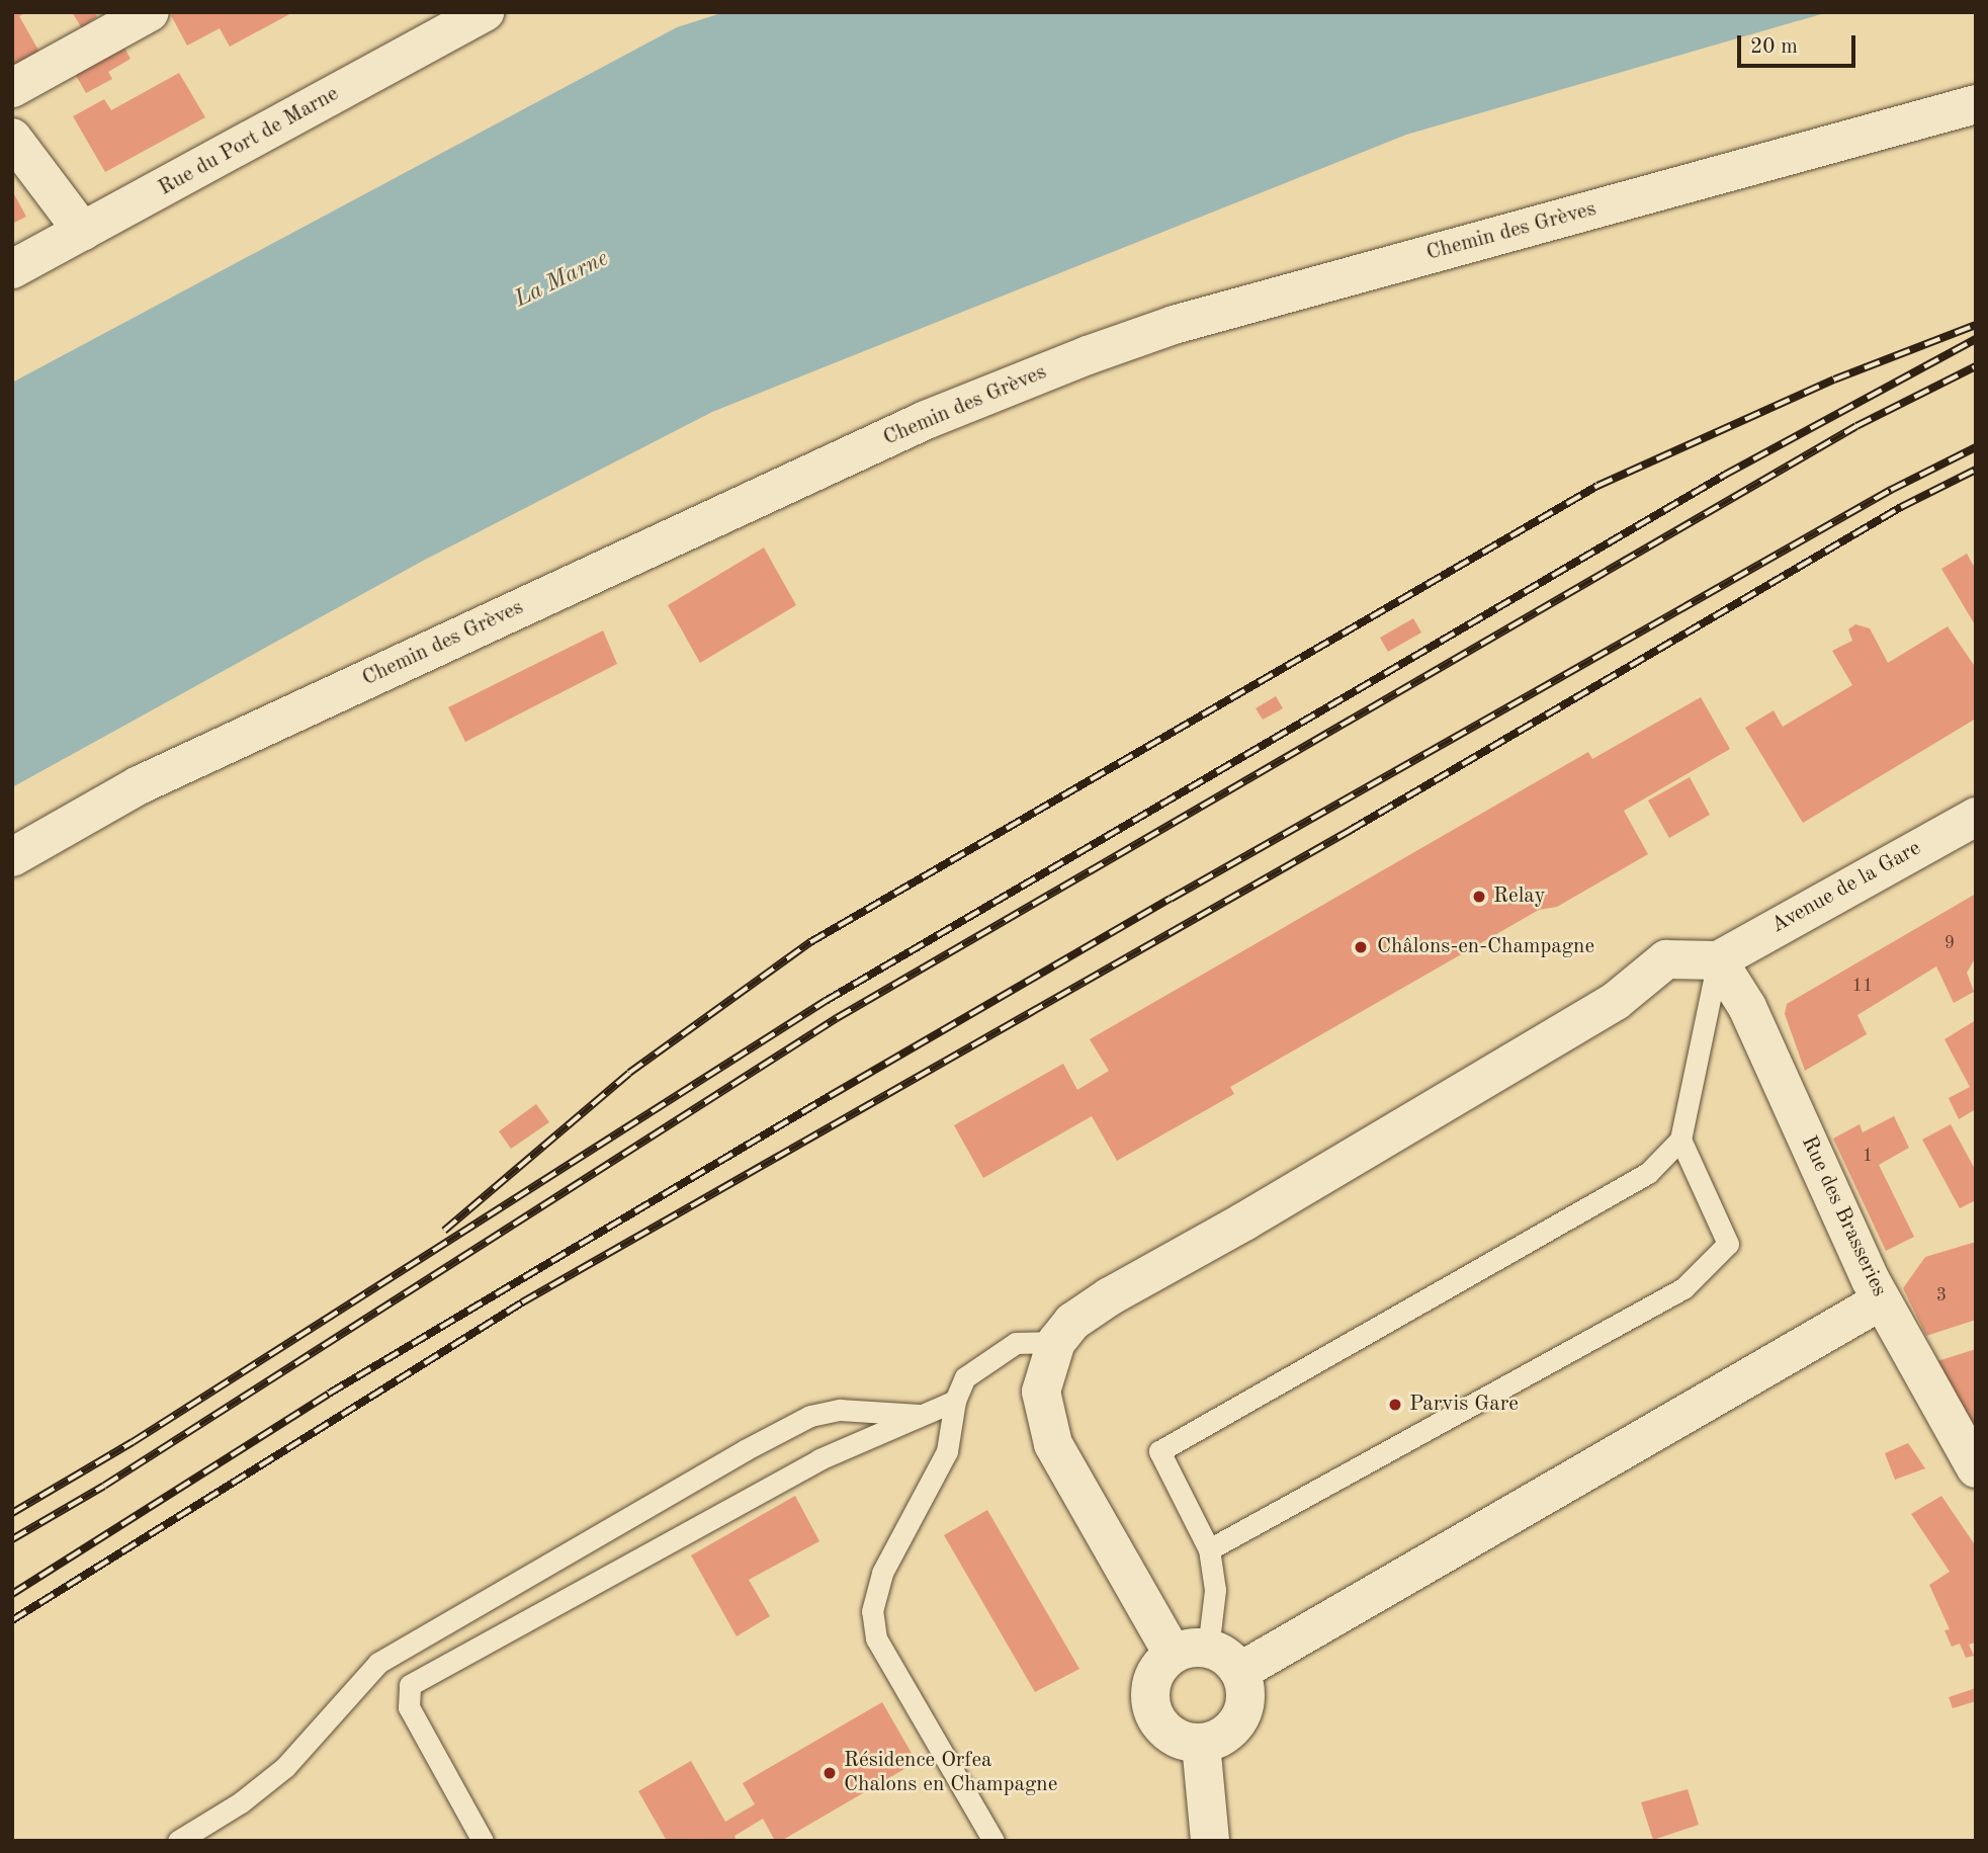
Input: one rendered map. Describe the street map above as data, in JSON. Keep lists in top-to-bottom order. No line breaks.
{"streets":{"street":["Rue du Port de Marne","Chemin des Grèves","Avenue de la Gare","Rue des Brasseries"]},"crossings":[["Avenue de la Gare","Rue des Brasseries"]],"water":["La Marne"],"places":["Relay","Châlons-en-Champagne","Parvis Gare","Résidence Orfea Chalons en Champagne"],"house_numbers":["9","11","1","3"],"scale_bar":"20 m"}
